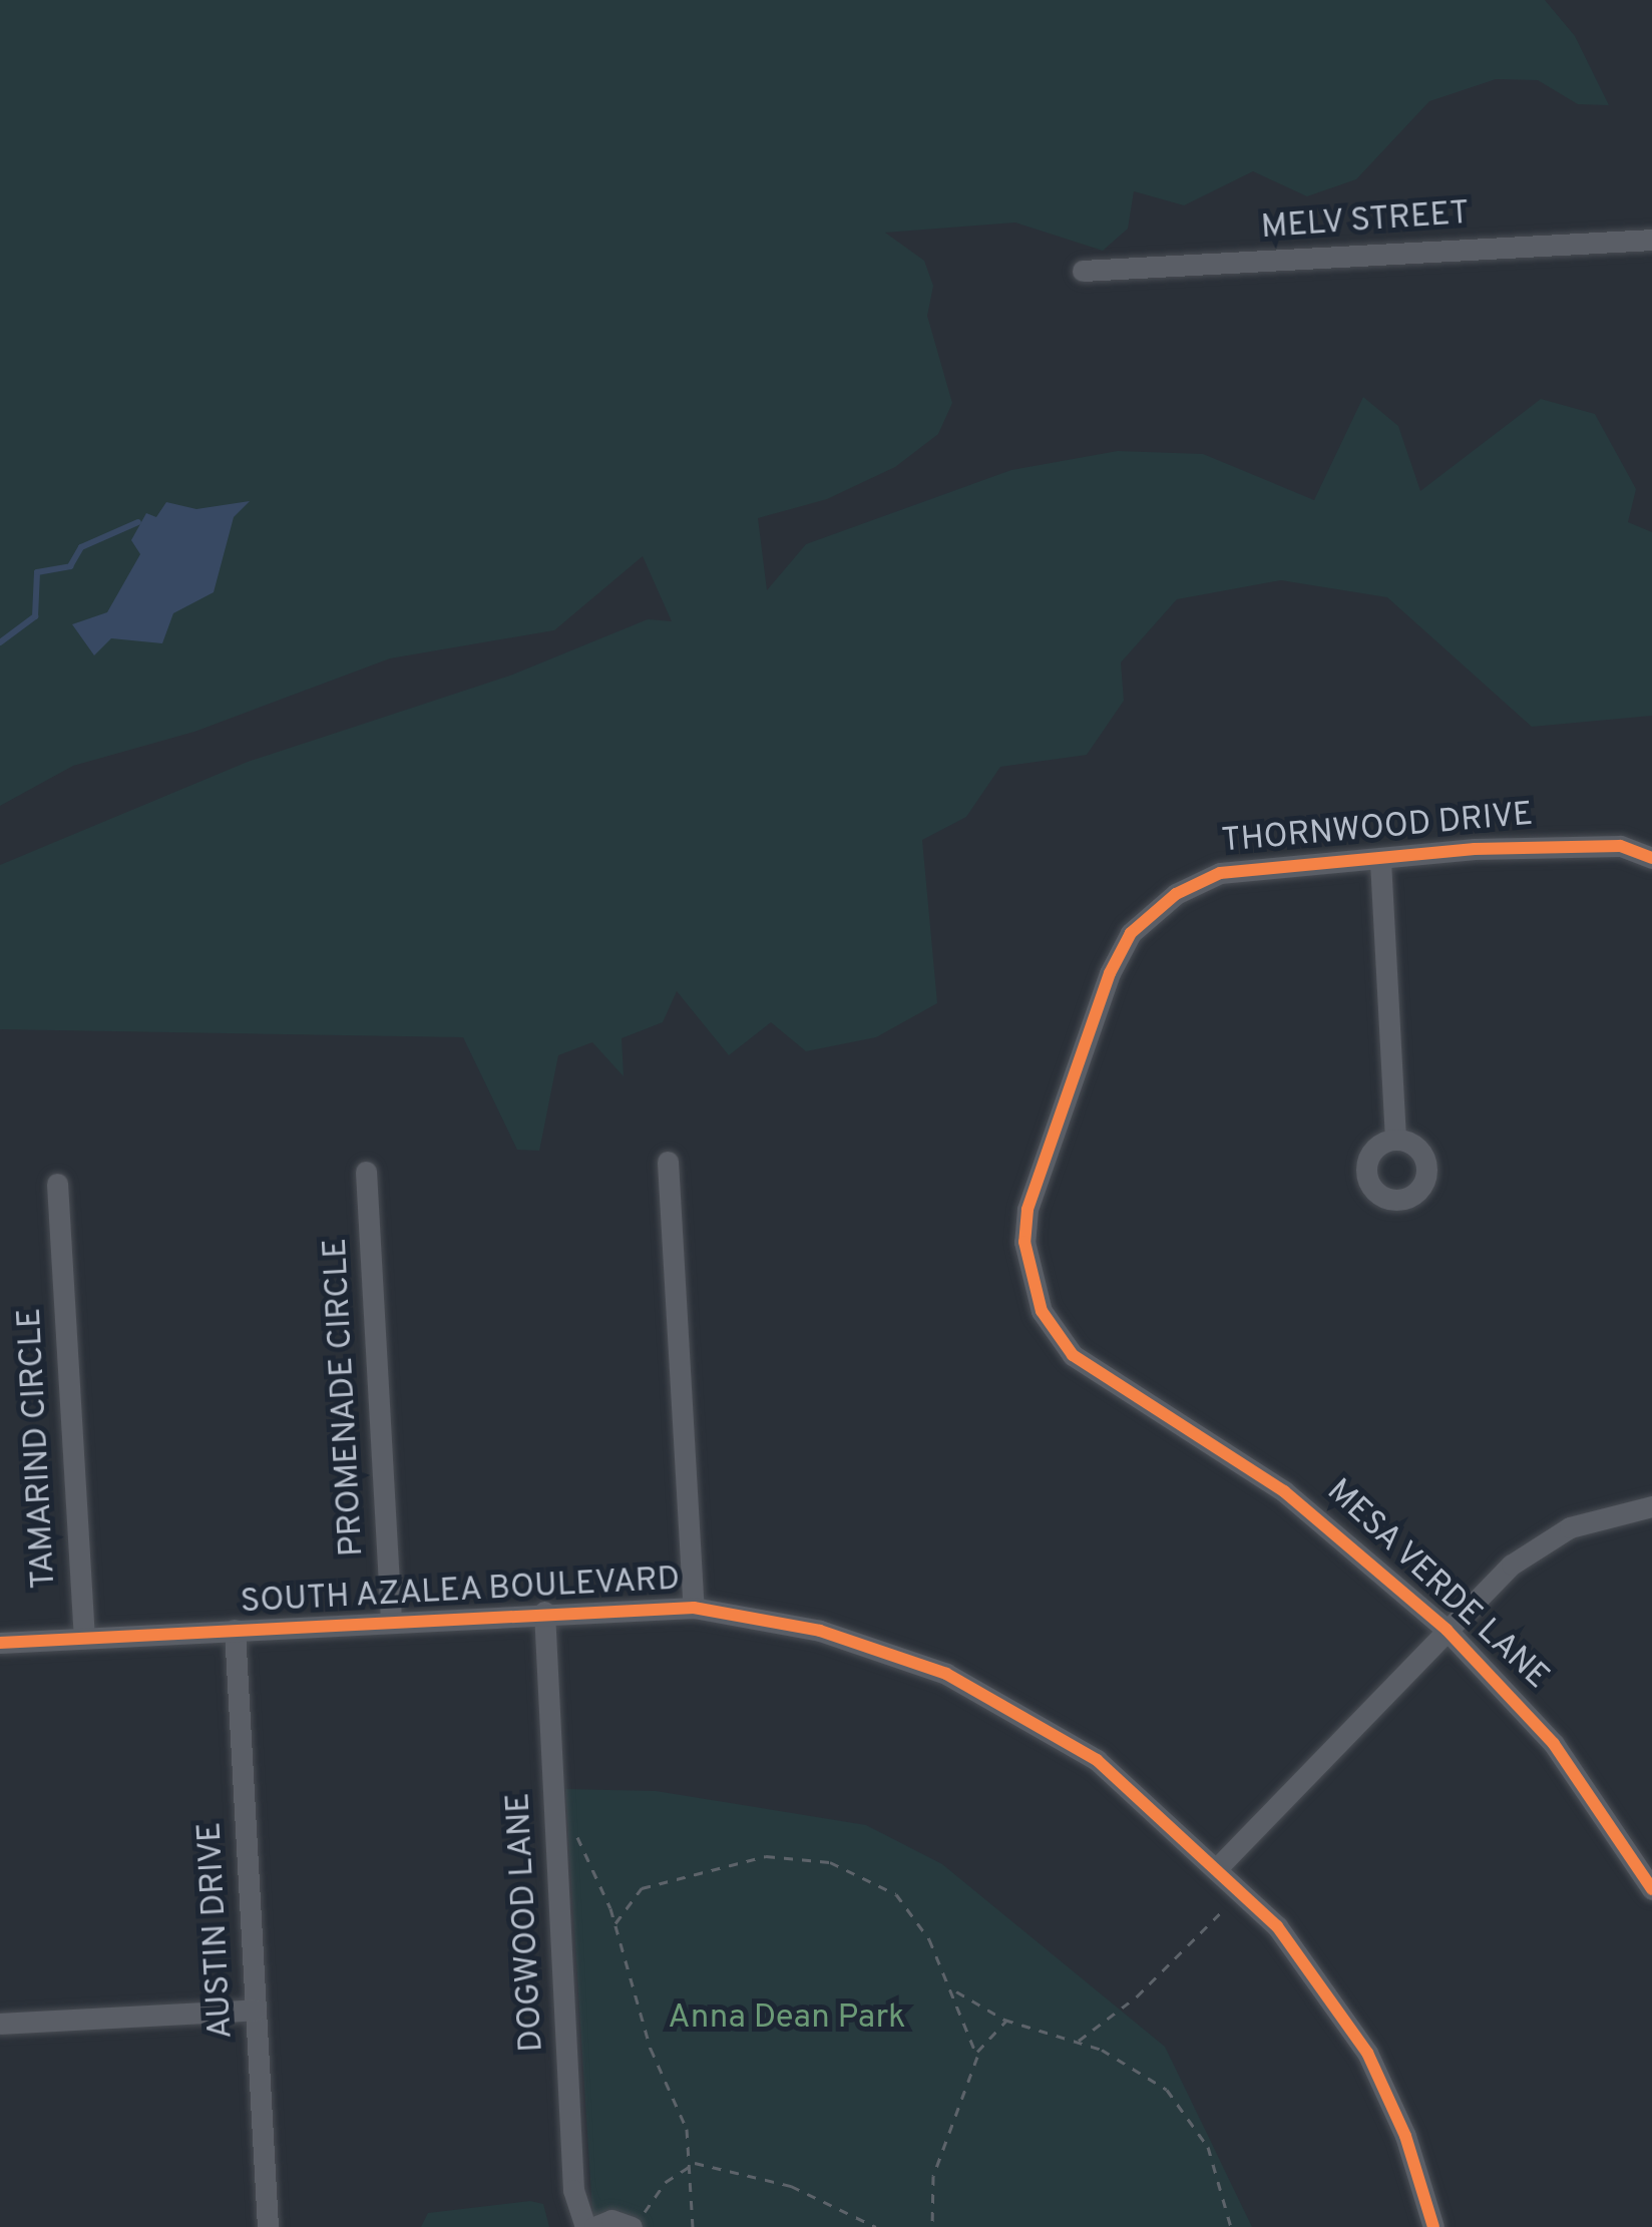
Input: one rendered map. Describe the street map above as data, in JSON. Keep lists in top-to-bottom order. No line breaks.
{"streets":{"street":["MELV STREET","THORNWOOD DRIVE","PROMENADE CIRCLE","TAMARIND CIRCLE","MESA VERDE LANE","SOUTH AZALEA BOULEVARD","DOGWOOD LANE","AUSTIN DRIVE"]},"crossings":[["THORNWOOD DRIVE","MESA VERDE LANE"],["PROMENADE CIRCLE","SOUTH AZALEA BOULEVARD"],["TAMARIND CIRCLE","SOUTH AZALEA BOULEVARD"],["SOUTH AZALEA BOULEVARD","DOGWOOD LANE"],["SOUTH AZALEA BOULEVARD","AUSTIN DRIVE"]],"parks":["Anna Dean Park"]}
